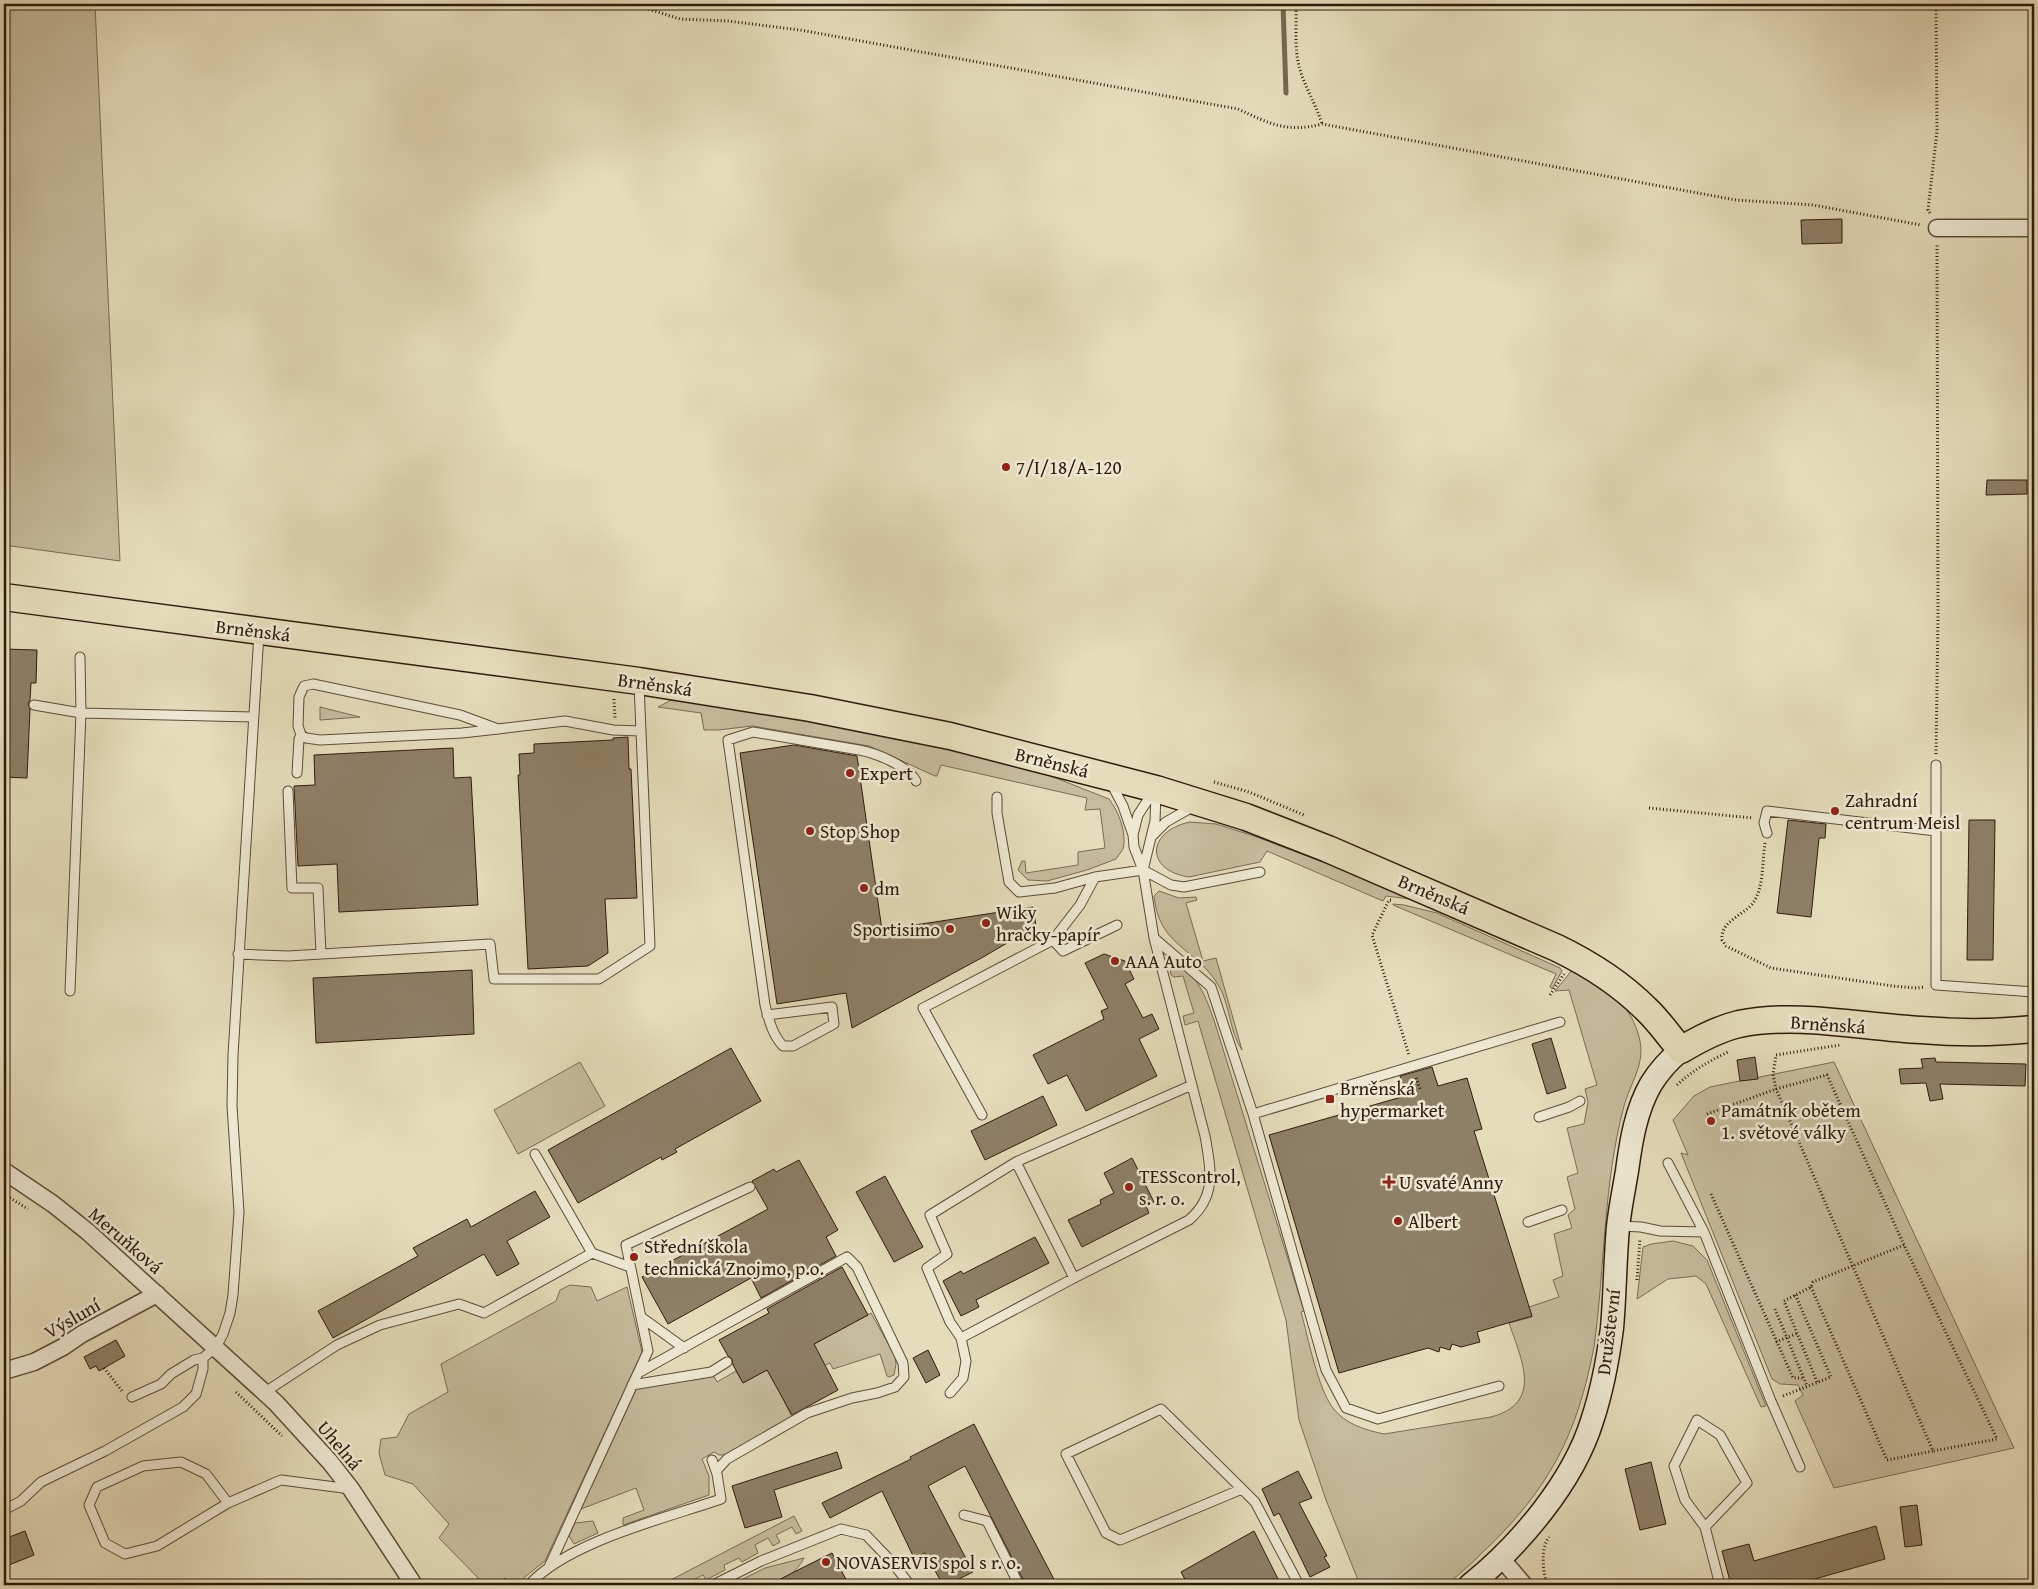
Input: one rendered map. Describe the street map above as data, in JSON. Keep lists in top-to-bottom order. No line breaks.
{"streets":{"main road":["Brněnská","Družstevní"],"street":["Meruňková","Výsluní","Uhelná"]},"crossings":[["Brněnská","Družstevní"],["Meruňková","Výsluní"],["Meruňková","Uhelná"]],"places":{"other":["7/I/18/A-120","Expert","Zahradní centrum Meisl","Stop Shop","dm","Wiky hračky-papír","Sportisimo","AAA Auto","Památník obětem 1. světové války","TESScontrol, s. r. o.","Albert","Střední škola technická Znojmo, p.o.","NOVASERVIS spol s r. o."],"transit":["Brněnská hypermarket"],"health":["U svaté Anny"]}}
